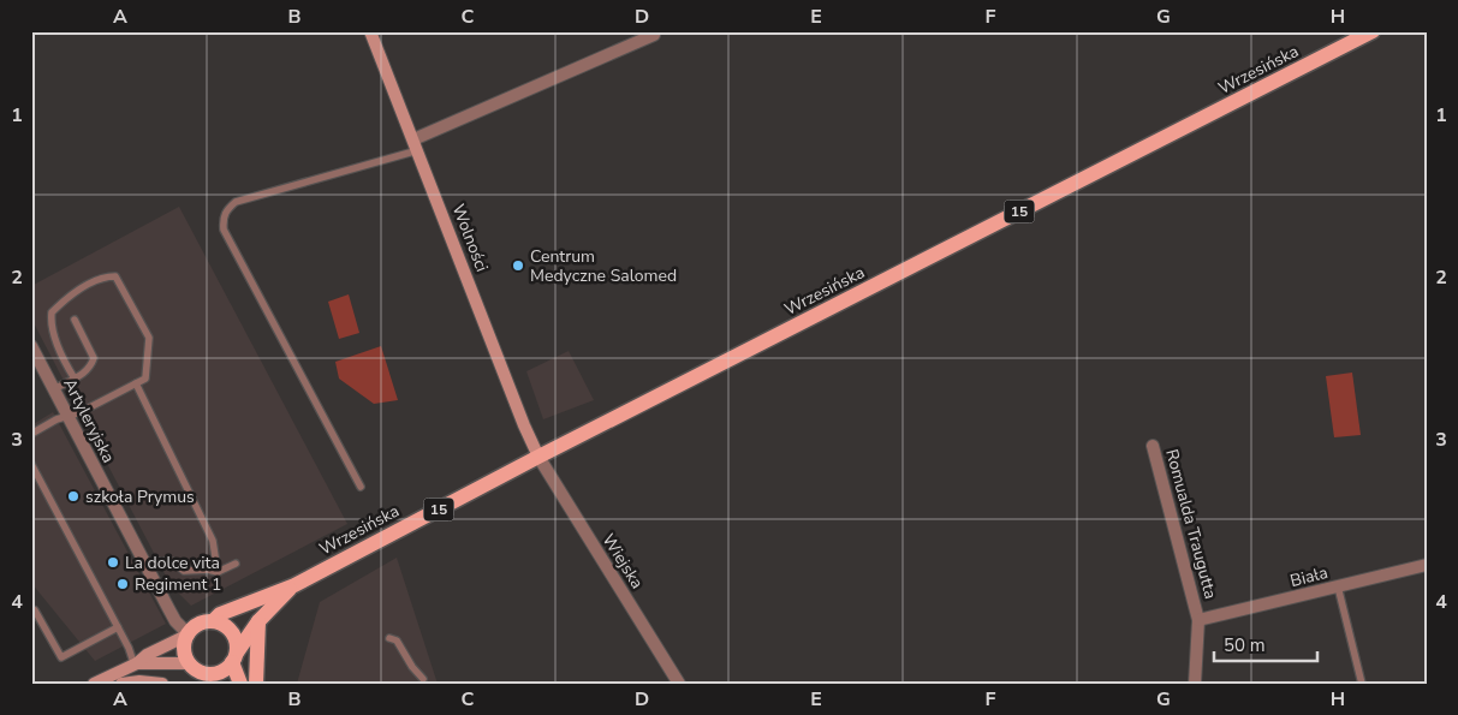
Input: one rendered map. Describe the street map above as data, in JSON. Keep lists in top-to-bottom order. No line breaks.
{"streets":{"main road":["Wrzesińska","15"],"street":["Wolności","Artyleryjska","Romualda Traugutta","Wiejska","Biała"]},"crossings":[["Wrzesińska","15"],["Wrzesińska","Wolności"],["Wrzesińska","Artyleryjska"],["Wrzesińska","Wiejska"],["15","Artyleryjska"],["Wolności","Wiejska"],["Romualda Traugutta","Biała"]],"places":["Centrum Medyczne Salomed","szkoła Prymus","La dolce vita","Regiment 1"],"scale_bar":"50 m","grid":{"columns":["A","B","C","D","E","F","G","H"],"rows":["1","2","3","4"]}}
